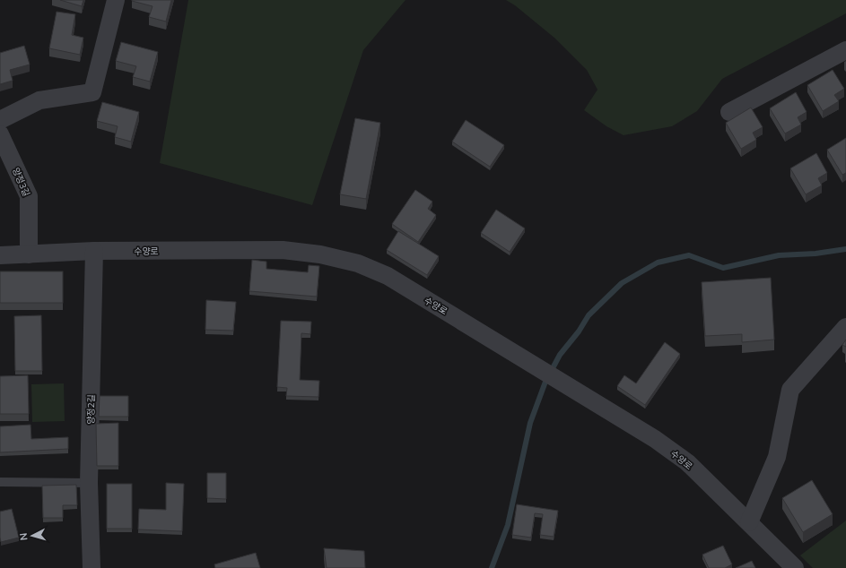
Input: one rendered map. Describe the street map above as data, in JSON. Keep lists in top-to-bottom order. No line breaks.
{"streets":{"street":["양정3길","수양로","양정2길"]},"crossings":[["양정3길","수양로"],["수양로","양정2길"]],"north":"left"}
